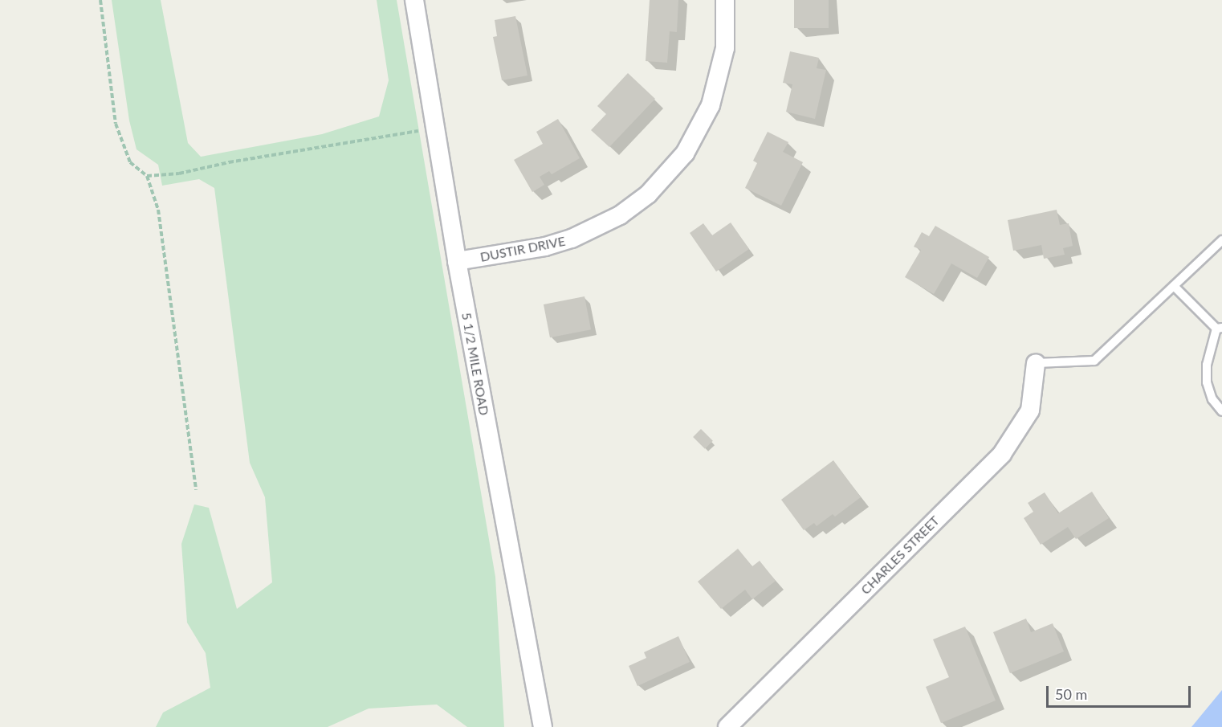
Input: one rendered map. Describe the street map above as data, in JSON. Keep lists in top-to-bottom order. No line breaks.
{"streets":{"street":["DUSTIR DRIVE","5 1/2 MILE ROAD","CHARLES STREET"]},"crossings":[["DUSTIR DRIVE","5 1/2 MILE ROAD"]],"scale_bar":"50 m"}
